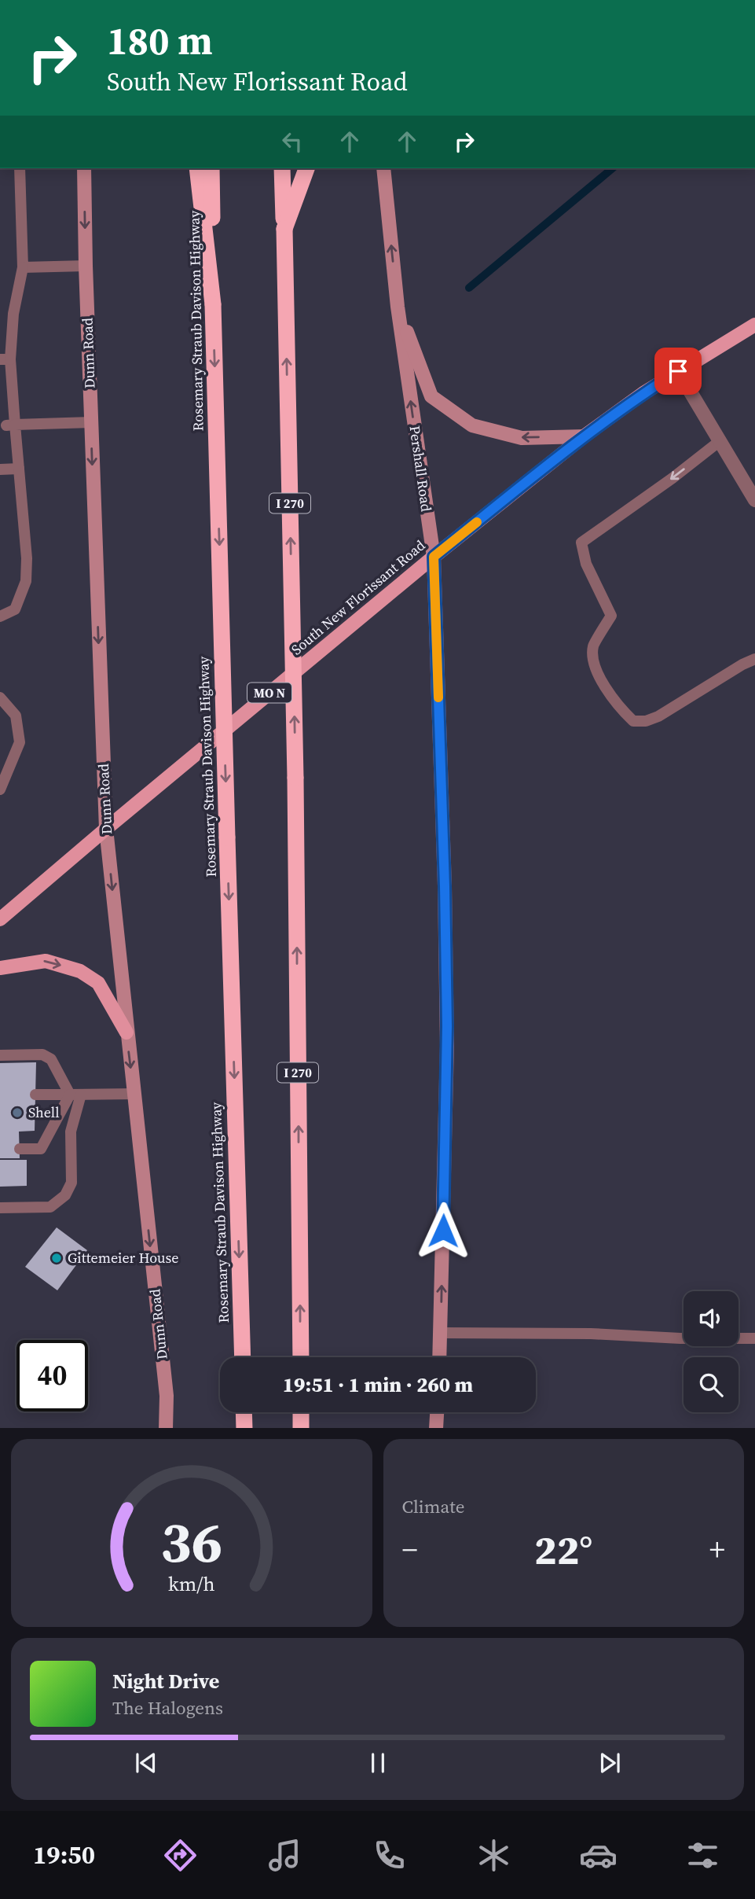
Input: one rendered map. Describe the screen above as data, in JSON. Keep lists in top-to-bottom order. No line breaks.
{"streets":{"highway":["Rosemary Straub Davison Highway","I 270"],"main road":["South New Florissant Road","MO N"],"street":["Dunn Road","Pershall Road"]},"crossings":[["Dunn Road","South New Florissant Road"],["Pershall Road","South New Florissant Road"]],"one_way":["Dunn Road","Pershall Road"],"places":["Shell","Gittemeier House"],"page":{"turn":["180 m","South New Florissant Road"],"limit":"40","trip":"19:51 · 1 min · 260 m","tile":"Climate","heat":["−","22°","+"],"song":["Night Drive","The Halogens"],"tabs":"19:50","gauge":["36","km/h"]}}
